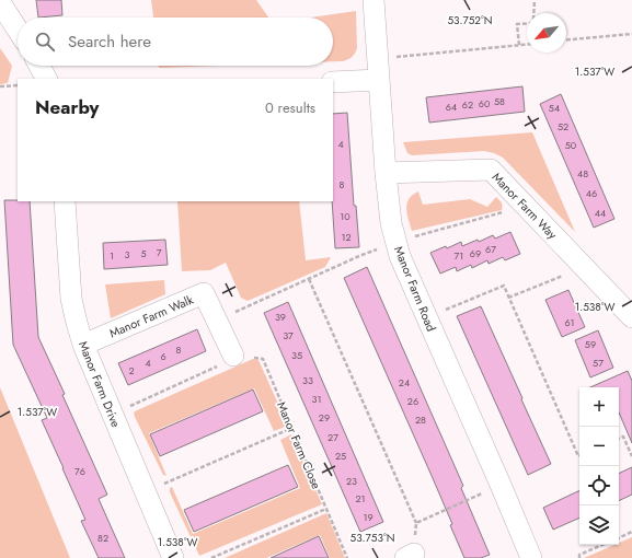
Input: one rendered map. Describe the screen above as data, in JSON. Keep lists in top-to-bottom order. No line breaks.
{"streets":{"street":["Manor Farm Way","Manor Farm Road","Manor Farm Walk","Manor Farm Drive"],"path":["Manor Farm Close"]},"crossings":[["Manor Farm Way","Manor Farm Road"],["Manor Farm Walk","Manor Farm Drive"],["Manor Farm Walk","Manor Farm Close"]],"house_numbers":["58","60","62","64","54","52","4","50","48","8","46","44","10","12","67","7","5","69","3","1","71","39","61","37","59","8","35","6","4","57","2","33","24","31","26","29","28","27","25","76","23","21","19","82"],"north":"bottom left","page":{"search":"Search here","heading":["Nearby","0 results"],"map_buttons":["+","−"]},"coordinates":["53.752°N","1.537°W","1.538°W","53.753°N"]}
